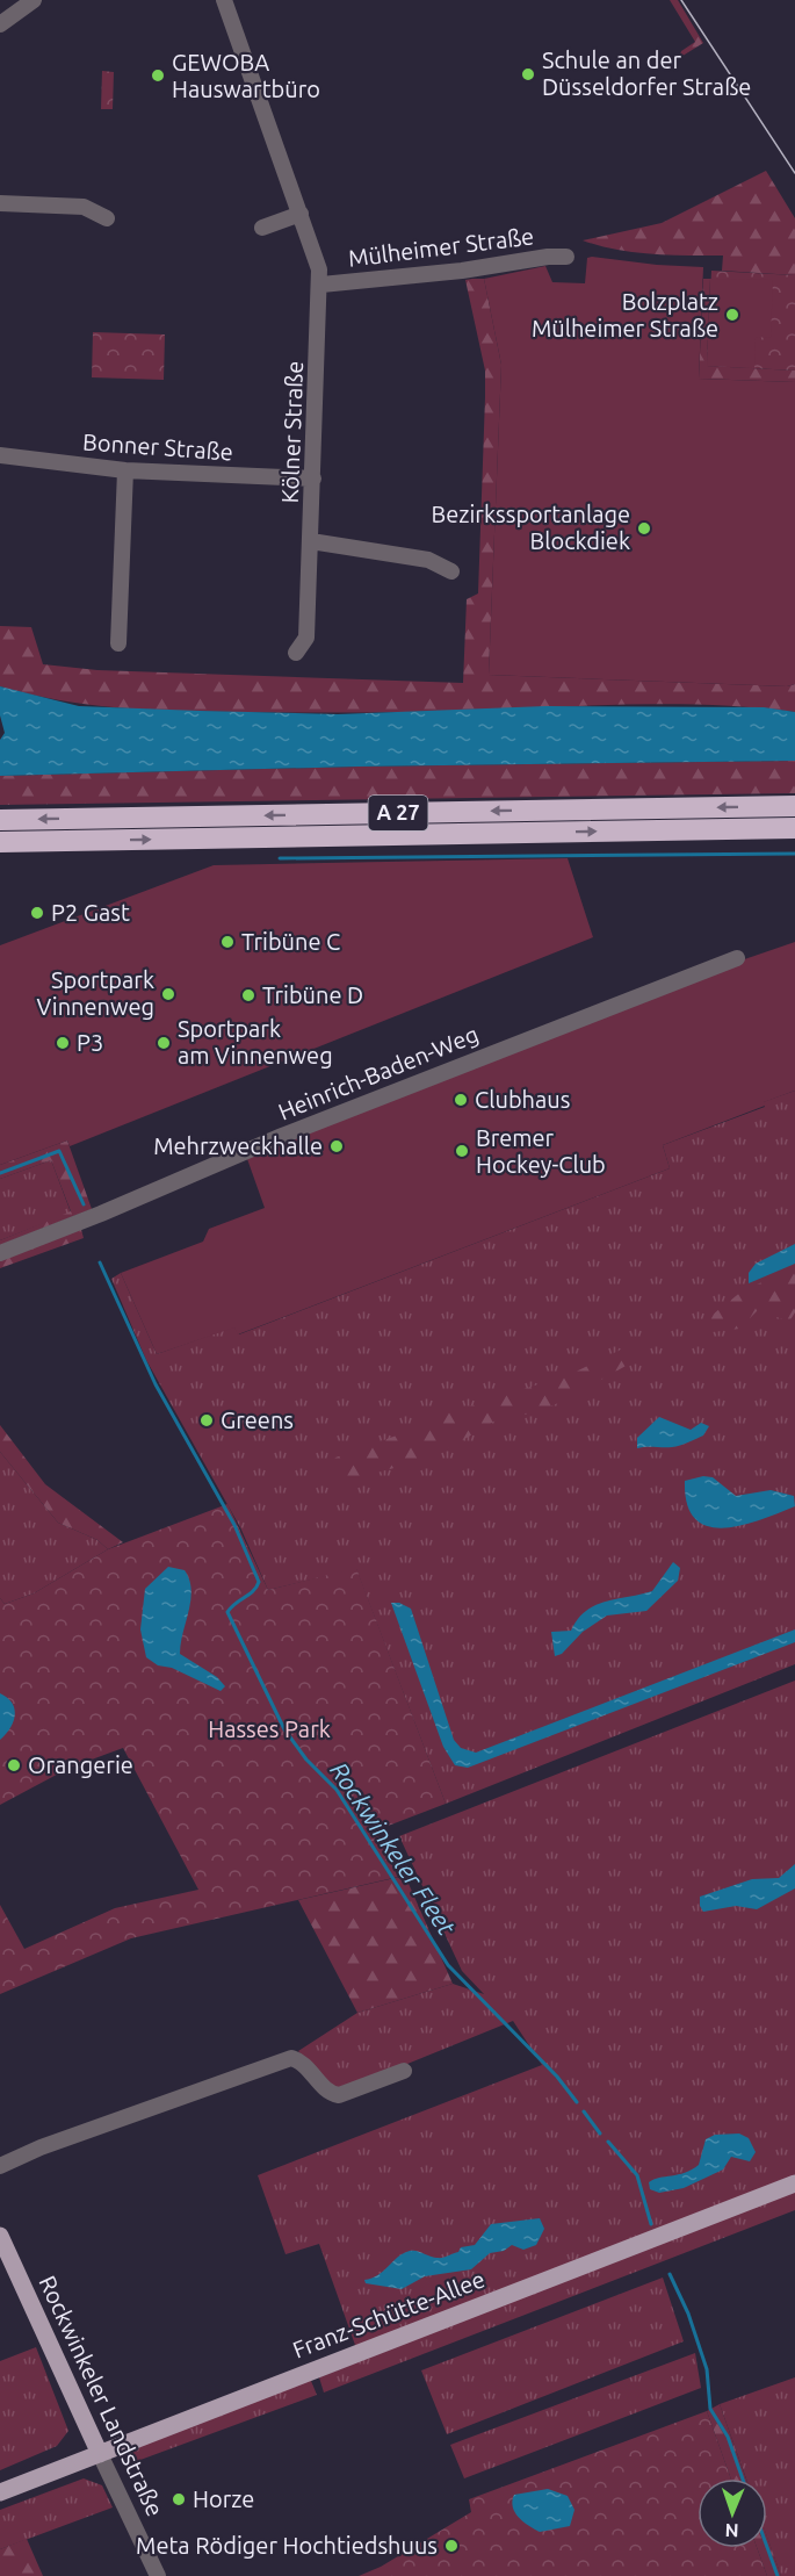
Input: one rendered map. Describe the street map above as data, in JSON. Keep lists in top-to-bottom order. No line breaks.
{"streets":{"highway":["A 27"],"main road":["Franz-Schütte-Allee","Rockwinkeler Landstraße"],"street":["Mülheimer Straße","Kölner Straße","Bonner Straße","Heinrich-Baden-Weg"]},"crossings":[["Mülheimer Straße","Kölner Straße"],["Kölner Straße","Bonner Straße"],["Franz-Schütte-Allee","Rockwinkeler Landstraße"]],"water":["Rockwinkeler Fleet"],"parks":["Hasses Park"],"places":["Schule an der Düsseldorfer Straße","GEWOBA Hauswartbüro","Bolzplatz Mülheimer Straße","Bezirkssportanlage Blockdiek","P2 Gast","Tribüne C","Sportpark Vinnenweg","Tribüne D","P3","Sportpark am Vinnenweg","Clubhaus","Mehrzweckhalle","Bremer Hockey-Club","Greens","Orangerie","Horze","Meta Rödiger Hochtiedshuus"],"north":"bottom"}
